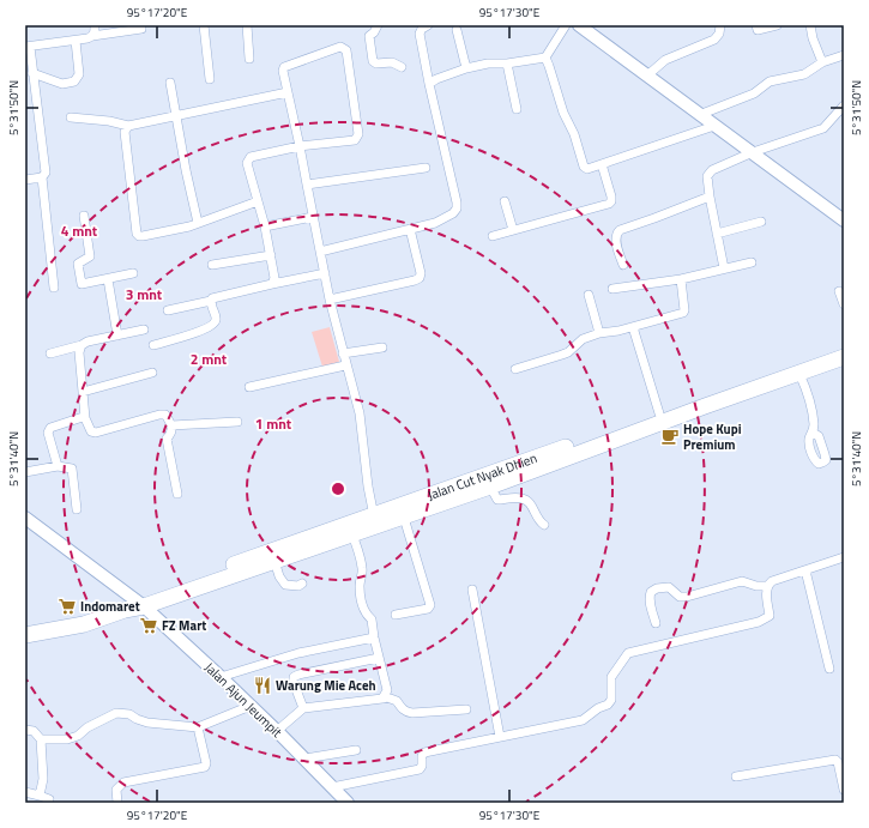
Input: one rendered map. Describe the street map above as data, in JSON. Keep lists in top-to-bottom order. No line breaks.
{"streets":{"highway":["Jalan Cut Nyak Dhien"],"street":["Jalan Ajun Jeumpit"]},"crossings":[["Jalan Cut Nyak Dhien","Jalan Ajun Jeumpit"]],"places":{"cafe":["Hope Kupi Premium"],"supermarket":["Indomaret","FZ Mart"],"restaurant":["Warung Mie Aceh"]},"coordinates":["95°17'20\"E","95°17'30\"E","5°31'50\"N","5°31'40\"N"],"rings":["4 mnt","3 mnt","2 mnt","1 mnt"]}
